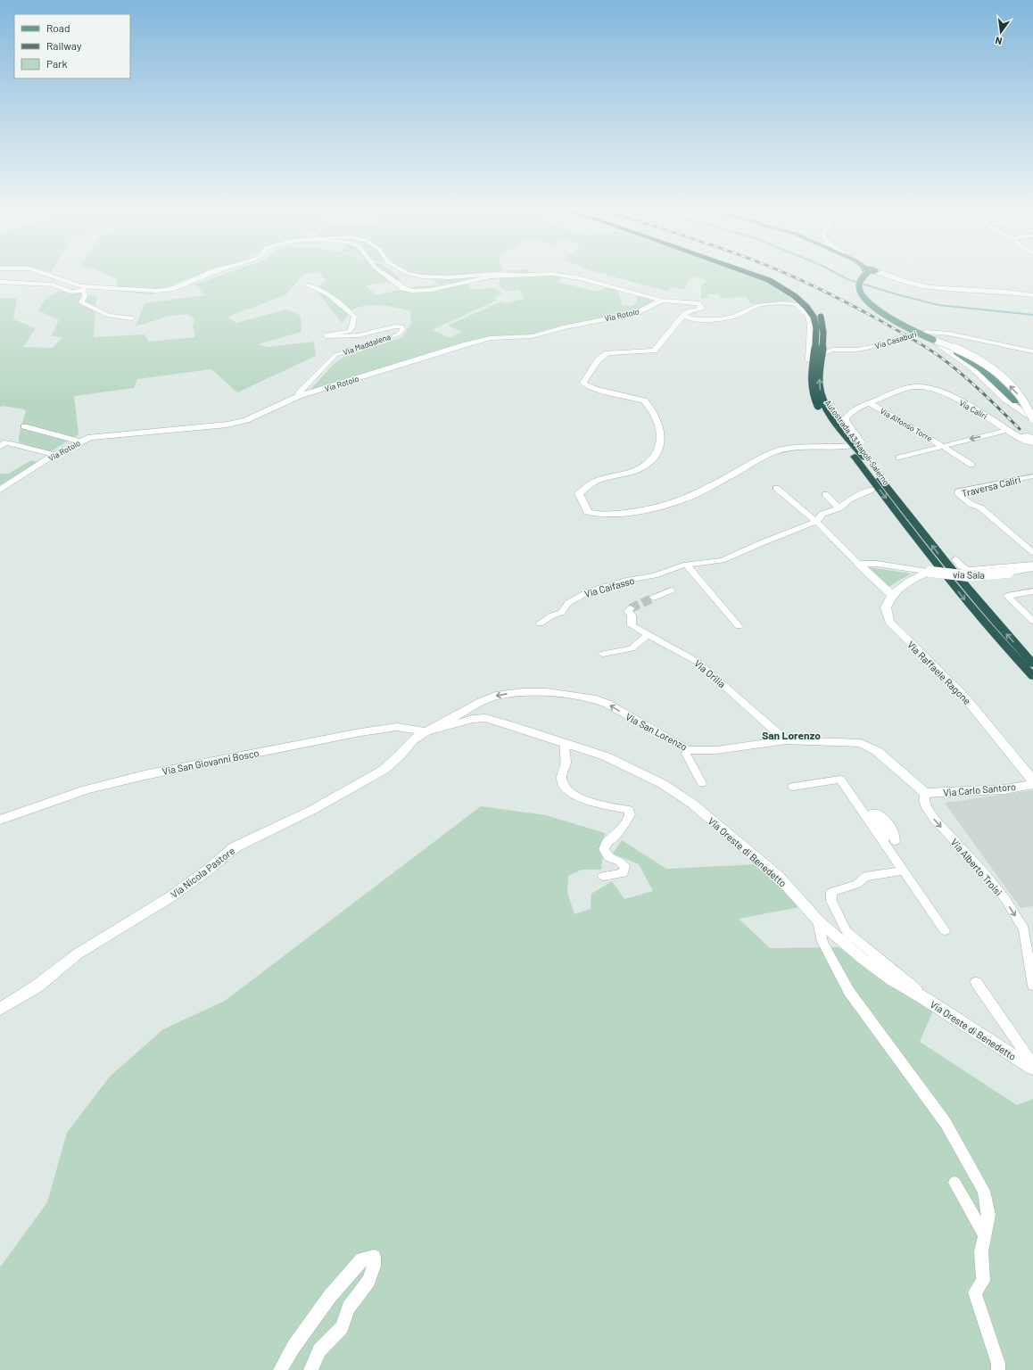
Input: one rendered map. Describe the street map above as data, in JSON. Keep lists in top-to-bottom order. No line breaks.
{"streets":{"highway":["Autostrada A3 Napoli-Salerno"],"street":["Via Rotolo","Via Casaburi","Via Maddalena","Via Caliri","Via Alfonso Torre","Traversa Caliri","via Sala","Via Caifasso","Via Raffaele Ragone","Via Orilia","Via San Lorenzo","Via San Giovanni Bosco","Via Carlo Santoro","Via Oreste di Benedetto","Via Alberto Troisi","Via Nicola Pastore"]},"crossings":[["Via Rotolo","Via Casaburi"],["Via Rotolo","Via Maddalena"],["Via Rotolo","Via Caliri"],["Via Rotolo","Via Alfonso Torre"],["Via Orilia","Via San Lorenzo"],["Via San Lorenzo","Via San Giovanni Bosco"],["Via San Lorenzo","Via Carlo Santoro"],["Via San Lorenzo","Via Oreste di Benedetto"],["Via San Lorenzo","Via Alberto Troisi"],["Via San Lorenzo","Via Nicola Pastore"],["Via San Giovanni Bosco","Via Oreste di Benedetto"],["Via San Giovanni Bosco","Via Nicola Pastore"],["Via Carlo Santoro","Via Alberto Troisi"],["Via Oreste di Benedetto","Via Nicola Pastore"]],"one_way":["Via San Lorenzo"],"districts":["San Lorenzo"],"legend":["Road","Railway","Park"],"north":"bottom"}
